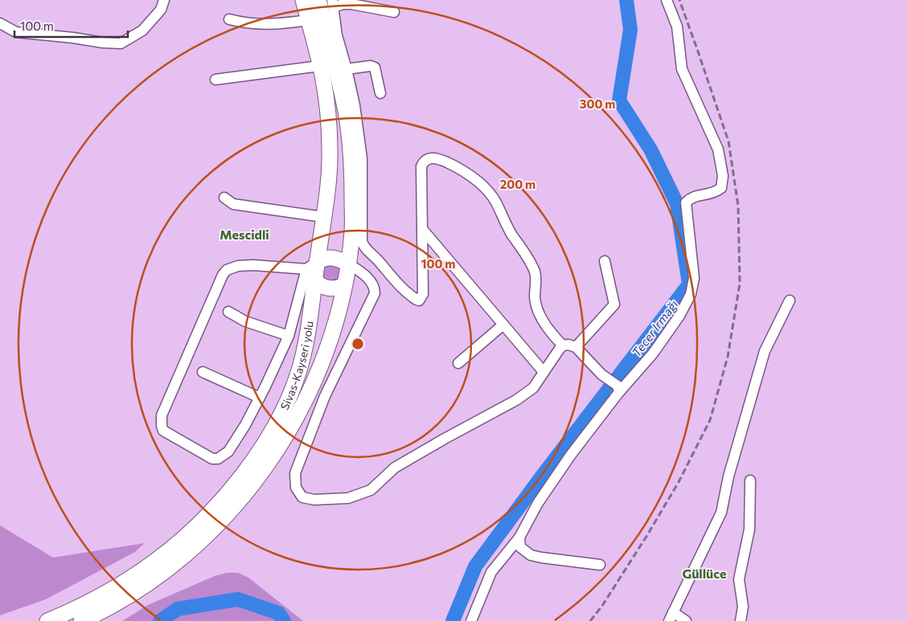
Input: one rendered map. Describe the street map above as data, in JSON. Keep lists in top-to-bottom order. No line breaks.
{"streets":{"highway":["Sivas-Kayseri yolu"]},"districts":["Mescidli","Güllüce"],"water":["Tecer Irmağı"],"scale_bar":"100 m","rings":["300 m","200 m","100 m"]}
